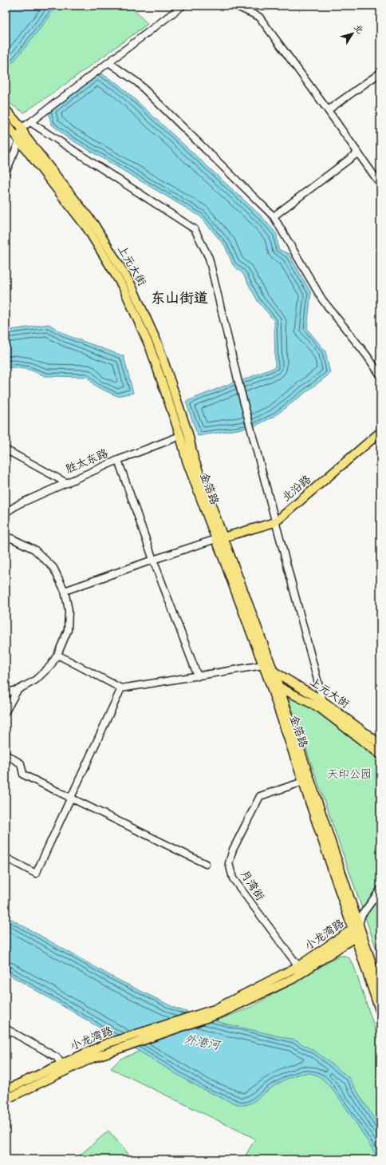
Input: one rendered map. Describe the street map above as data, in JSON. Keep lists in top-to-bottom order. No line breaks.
{"streets":{"main road":["上元大街","金箔路","北沿路","小龙湾路"],"street":["胜太东路","月湾街"]},"crossings":[["上元大街","胜太东路"],["上元大街","金箔路"],["金箔路","北沿路"],["金箔路","月湾街"],["金箔路","小龙湾路"],["月湾街","小龙湾路"]],"districts":["东山街道"],"water":["外港河"],"parks":["天印公园"],"north":"top right"}
